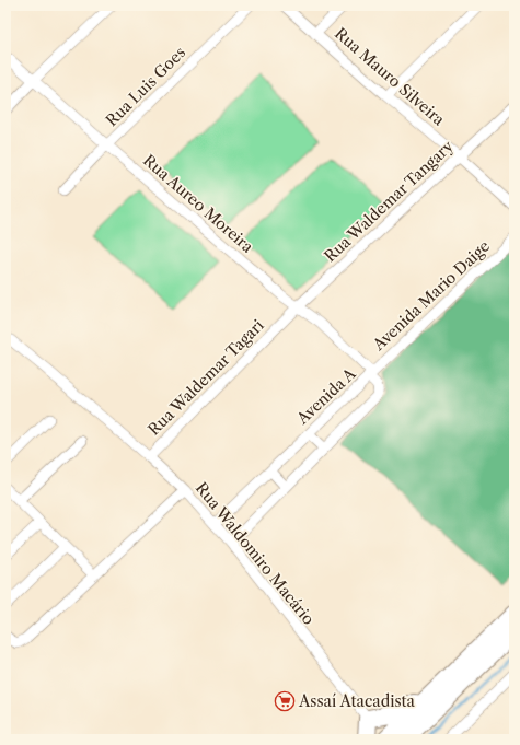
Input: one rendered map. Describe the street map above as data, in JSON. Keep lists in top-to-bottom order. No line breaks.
{"streets":{"street":["Rua Mauro Silveira","Rua Luis Goes","Rua Waldemar Tangary","Rua Aureo Moreira","Avenida Mario Daige","Rua Waldemar Tagari","Avenida A","Rua Waldomiro Macário"]},"crossings":[["Rua Mauro Silveira","Rua Waldemar Tangary"],["Rua Luis Goes","Rua Aureo Moreira"],["Rua Waldemar Tangary","Rua Aureo Moreira"],["Rua Waldemar Tangary","Rua Waldemar Tagari"],["Rua Aureo Moreira","Avenida Mario Daige"],["Rua Aureo Moreira","Avenida A"],["Avenida Mario Daige","Avenida A"],["Rua Waldemar Tagari","Rua Waldomiro Macário"],["Avenida A","Rua Waldomiro Macário"]],"places":{"supermarket":["Assaí Atacadista"]}}
